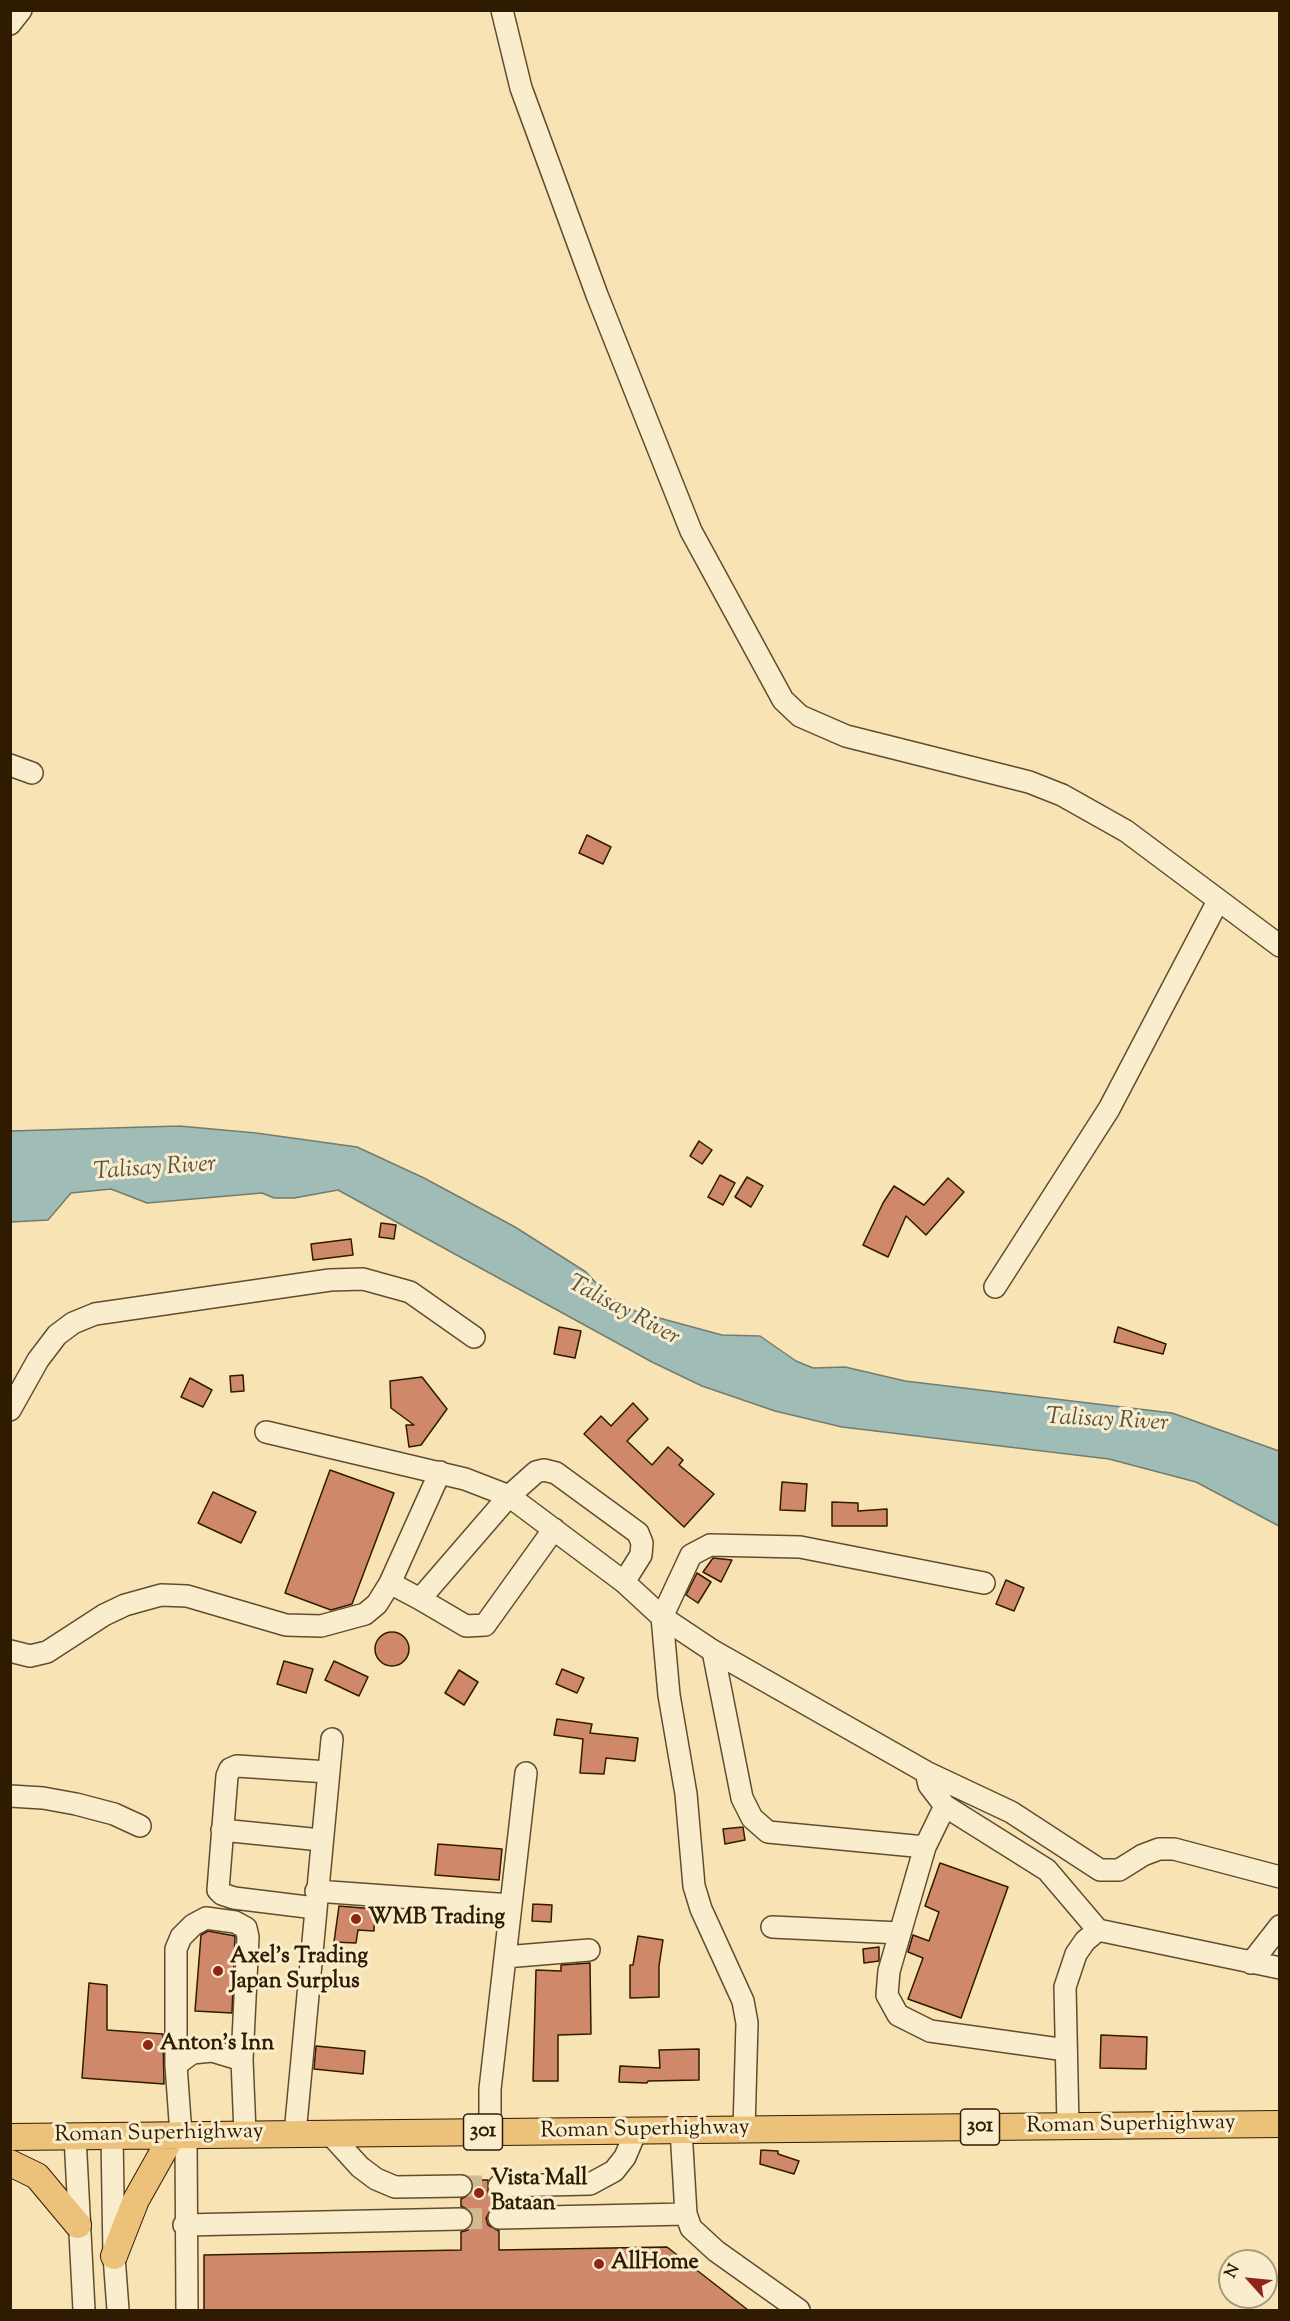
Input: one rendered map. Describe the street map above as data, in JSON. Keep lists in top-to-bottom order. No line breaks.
{"streets":{"main road":["Roman Superhighway","301"]},"water":["Talisay River"],"places":["WMB Trading","Axel's Trading Japan Surplus","Anton's Inn","Vista Mall Bataan","AllHome"],"north":"top left"}
